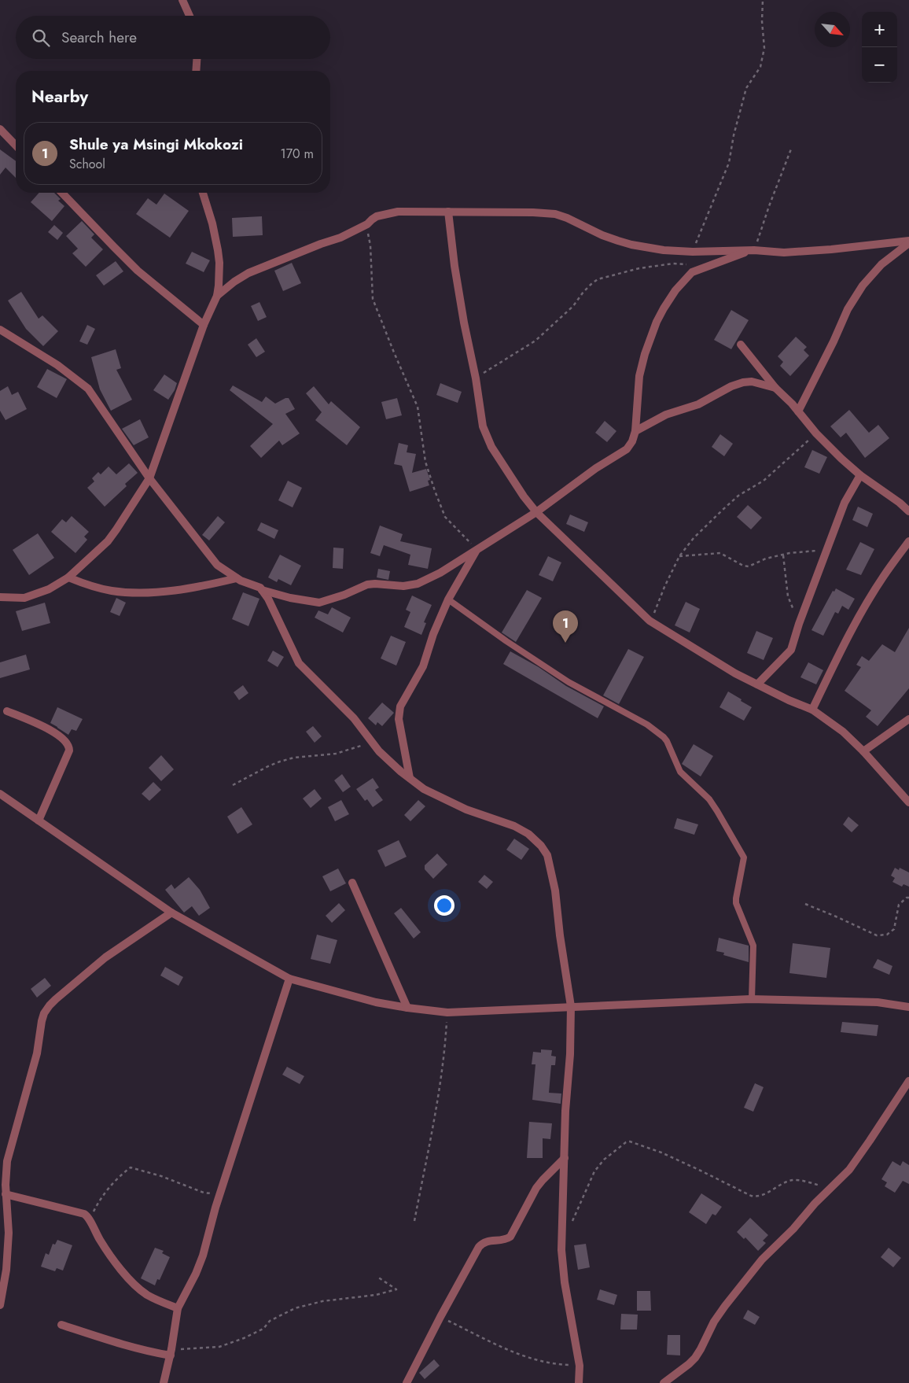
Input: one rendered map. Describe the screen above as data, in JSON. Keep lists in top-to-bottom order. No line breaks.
{"north":"bottom right","page":{"map_buttons":["+","−"],"search":"Search here","heading":"Nearby","list":[{"mark":"1","name":"Shule ya Msingi Mkokozi","note":"School","value":"170 m"}],"pins":"1"}}
